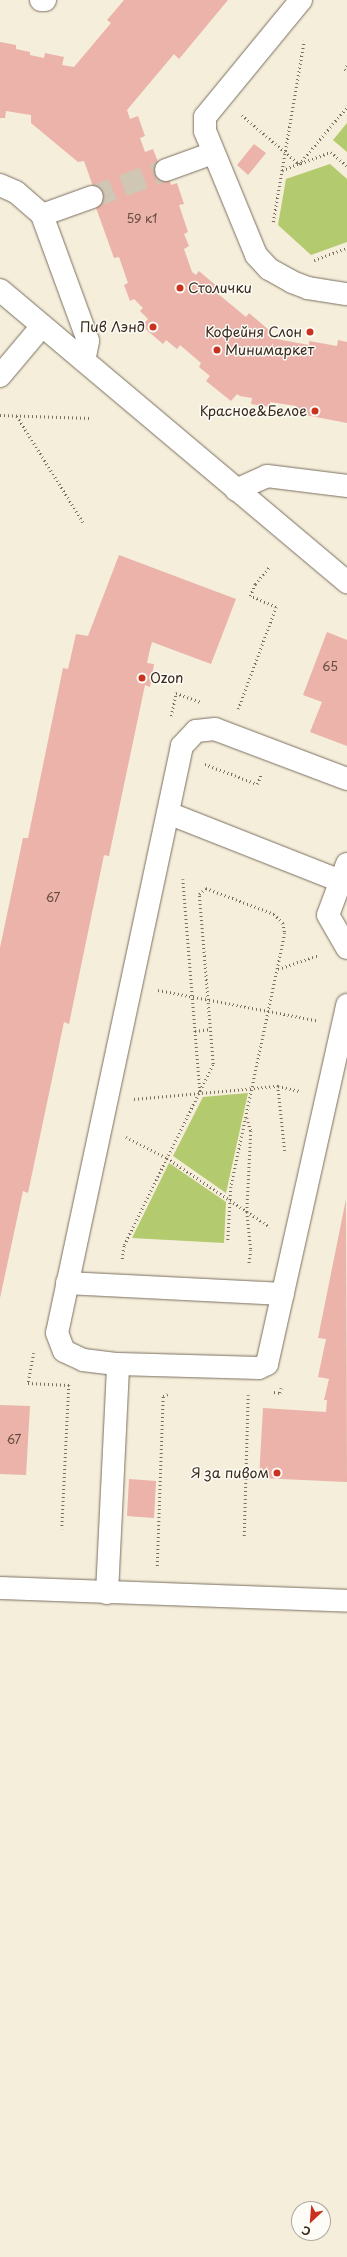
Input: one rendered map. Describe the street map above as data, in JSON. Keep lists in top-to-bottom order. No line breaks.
{"places":["Столички","Пив Лэнд","Кофейня Слон","Минимаркет","Красное&Белое","Ozon","Я за пивом"],"house_numbers":["59 к1","65","67","67"],"north":"bottom left"}
